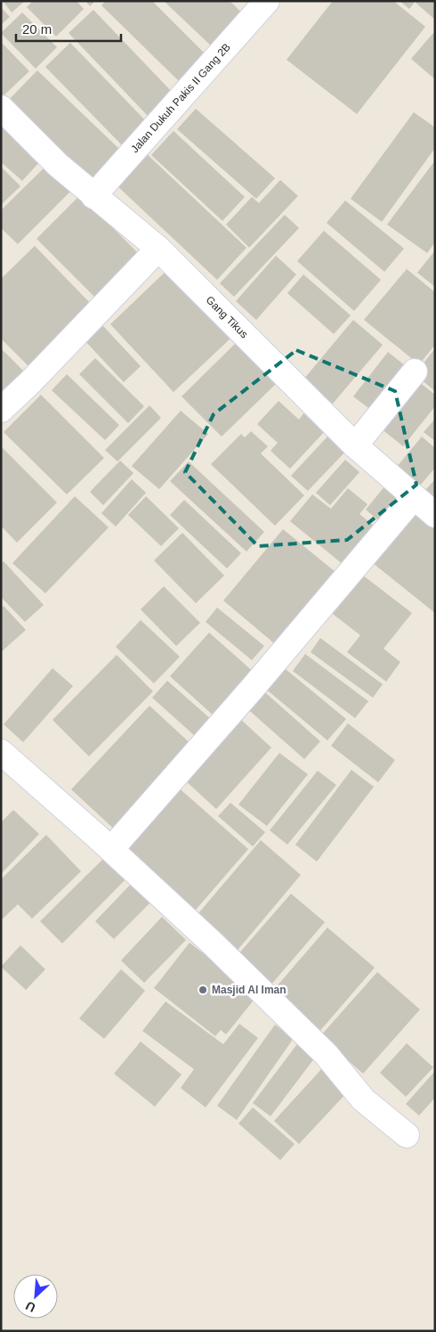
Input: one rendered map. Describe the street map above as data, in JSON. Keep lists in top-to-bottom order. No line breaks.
{"streets":{"street":["Jalan Dukuh Pakis II Gang 2B","Gang Tikus"]},"crossings":[["Jalan Dukuh Pakis II Gang 2B","Gang Tikus"]],"places":["Masjid Al Iman"],"scale_bar":"20 m","north":"bottom left"}
